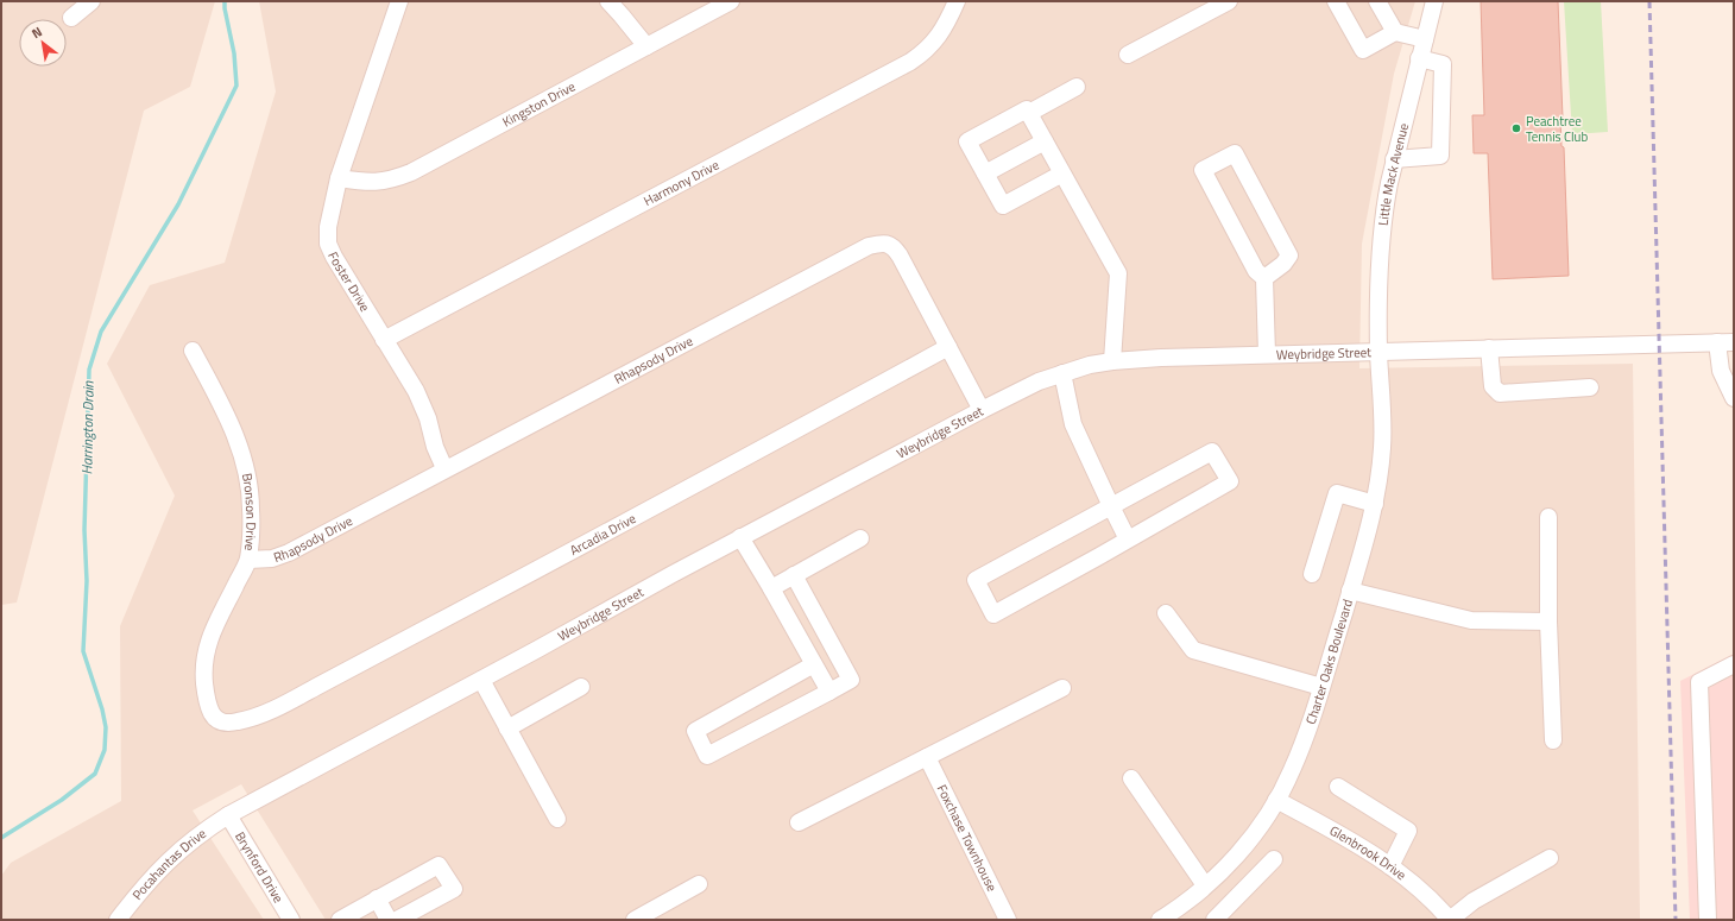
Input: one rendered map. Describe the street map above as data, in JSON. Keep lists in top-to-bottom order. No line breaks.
{"streets":{"street":["Kingston Drive","Little Mack Avenue","Harmony Drive","Foster Drive","Weybridge Street","Rhapsody Drive","Bronson Drive","Arcadia Drive","Charter Oaks Boulevard","Foxchase Townhouse","Glenbrook Drive","Pocahantas Drive","Brynford Drive"]},"crossings":[["Kingston Drive","Foster Drive"],["Little Mack Avenue","Weybridge Street"],["Little Mack Avenue","Charter Oaks Boulevard"],["Harmony Drive","Foster Drive"],["Foster Drive","Rhapsody Drive"],["Weybridge Street","Rhapsody Drive"],["Weybridge Street","Charter Oaks Boulevard"],["Weybridge Street","Pocahantas Drive"],["Weybridge Street","Brynford Drive"],["Rhapsody Drive","Bronson Drive"],["Rhapsody Drive","Arcadia Drive"],["Bronson Drive","Arcadia Drive"],["Charter Oaks Boulevard","Glenbrook Drive"],["Pocahantas Drive","Brynford Drive"]],"water":["Harrington Drain"],"places":["Peachtree Tennis Club"],"north":"top left"}
